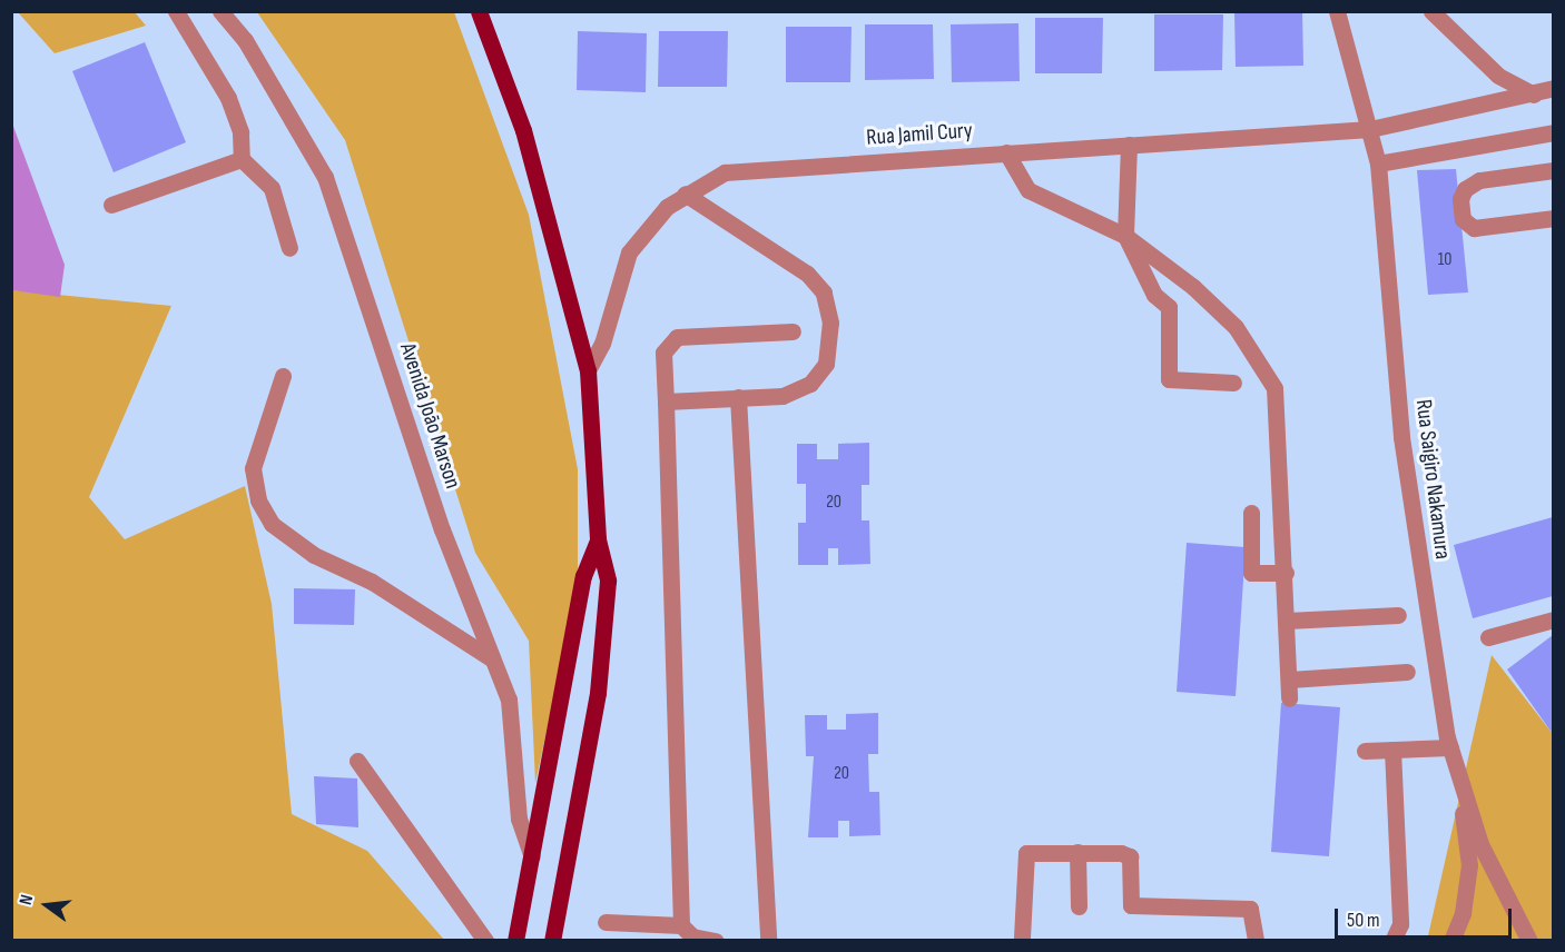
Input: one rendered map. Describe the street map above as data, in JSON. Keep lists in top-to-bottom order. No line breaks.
{"streets":{"street":["Rua Jamil Cury","Avenida João Marson","Rua Saigiro Nakamura"]},"crossings":[["Rua Jamil Cury","Rua Saigiro Nakamura"]],"house_numbers":["10","20","20"],"scale_bar":"50 m","north":"left"}
